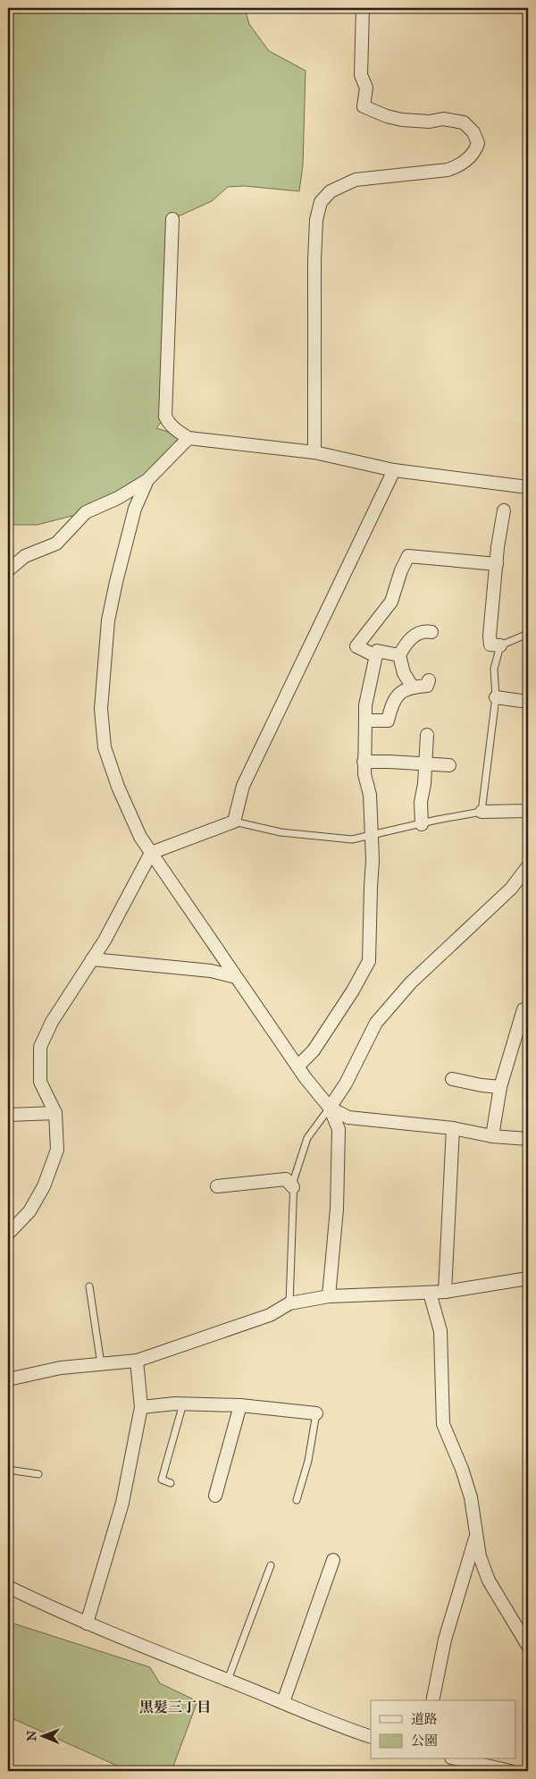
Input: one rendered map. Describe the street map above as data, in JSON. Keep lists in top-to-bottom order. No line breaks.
{"districts":["黒髪三丁目"],"legend":["道路","公園"],"north":"left"}
